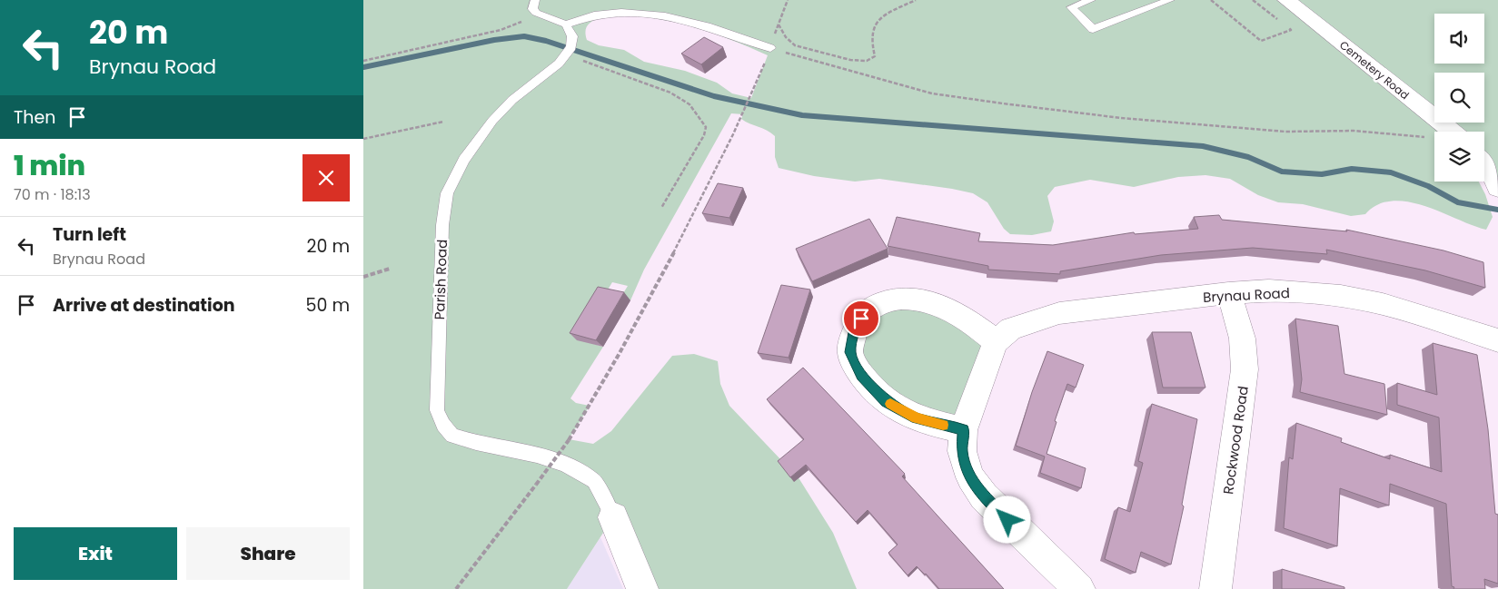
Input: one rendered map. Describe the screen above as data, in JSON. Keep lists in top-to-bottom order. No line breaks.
{"streets":{"street":["Cemetery Road","Brynau Road","Rockwood Road"],"lane":["Parish Road"]},"crossings":[["Brynau Road","Rockwood Road"]],"page":{"turn":["20 m","Brynau Road"],"then":"Then","heading":["1 min","70 m · 18:13"],"list":[{"name":"Turn left","note":"Brynau Road","value":"20 m"},{"name":"Arrive at destination","value":"50 m"}],"buttons":["Exit","Share"]}}
